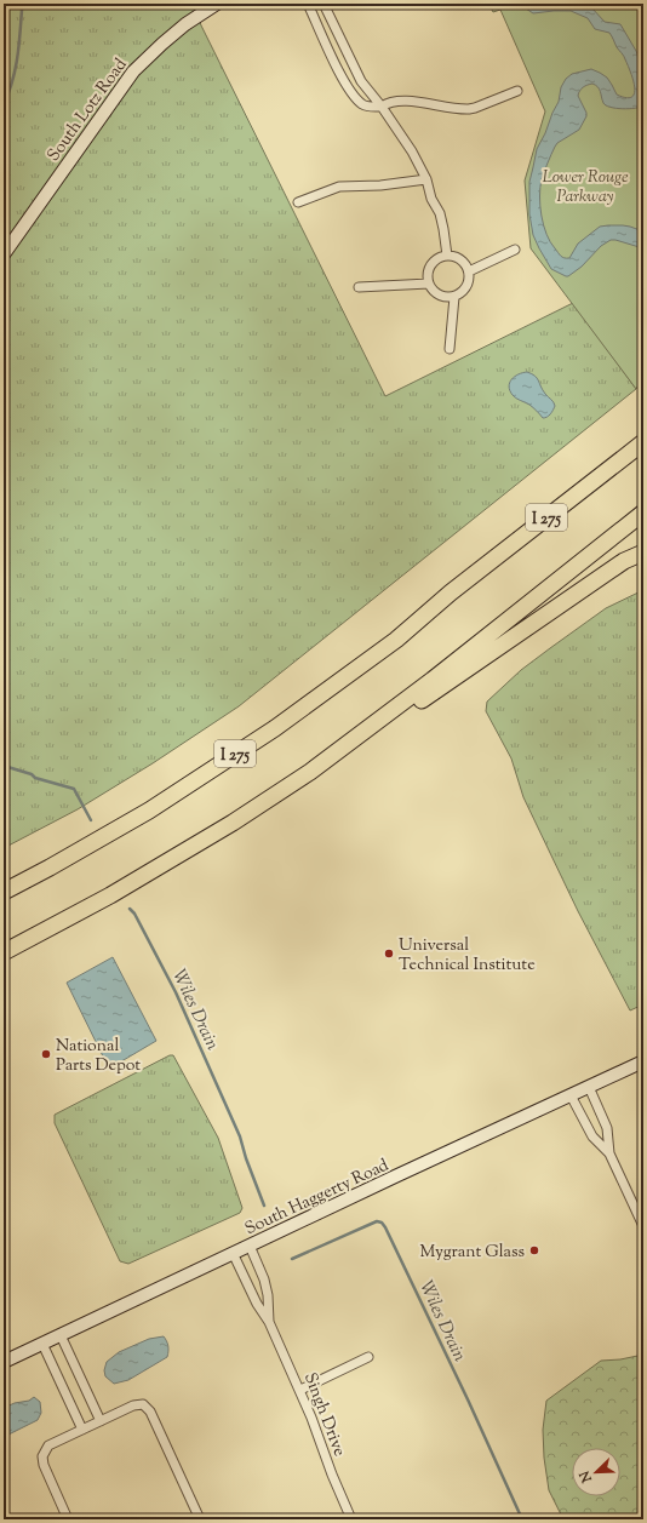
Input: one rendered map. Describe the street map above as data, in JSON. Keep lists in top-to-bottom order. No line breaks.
{"streets":{"highway":["I 275"],"main road":["South Lotz Road","South Haggerty Road"],"street":["Singh Drive"]},"crossings":[["South Haggerty Road","Singh Drive"]],"water":["Wiles Drain"],"parks":["Lower Rouge Parkway"],"places":["Universal Technical Institute","National Parts Depot","Mygrant Glass"],"north":"bottom left"}
